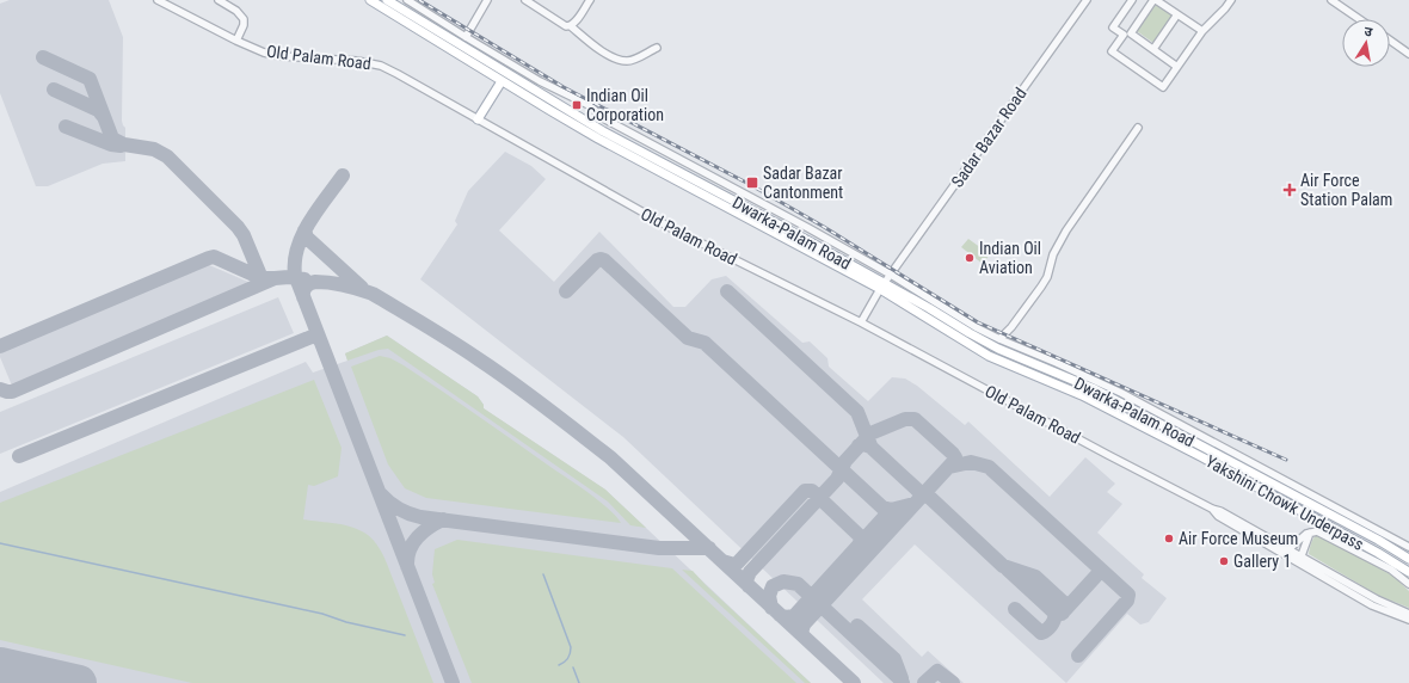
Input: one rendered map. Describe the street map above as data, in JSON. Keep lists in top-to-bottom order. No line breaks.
{"streets":{"main road":["Dwarka-Palam Road","Yakshini Chowk Underpass"],"street":["Old Palam Road","Sadar Bazar Road"]},"crossings":[["Old Palam Road","Sadar Bazar Road"],["Sadar Bazar Road","Dwarka-Palam Road"],["Sadar Bazar Road","Yakshini Chowk Underpass"],["Dwarka-Palam Road","Yakshini Chowk Underpass"]],"places":{"transit":["Indian Oil Corporation","Sadar Bazar Cantonment"],"health":["Air Force Station Palam"],"other":["Indian Oil Aviation","Air Force Museum","Gallery 1"]},"north":"top"}
